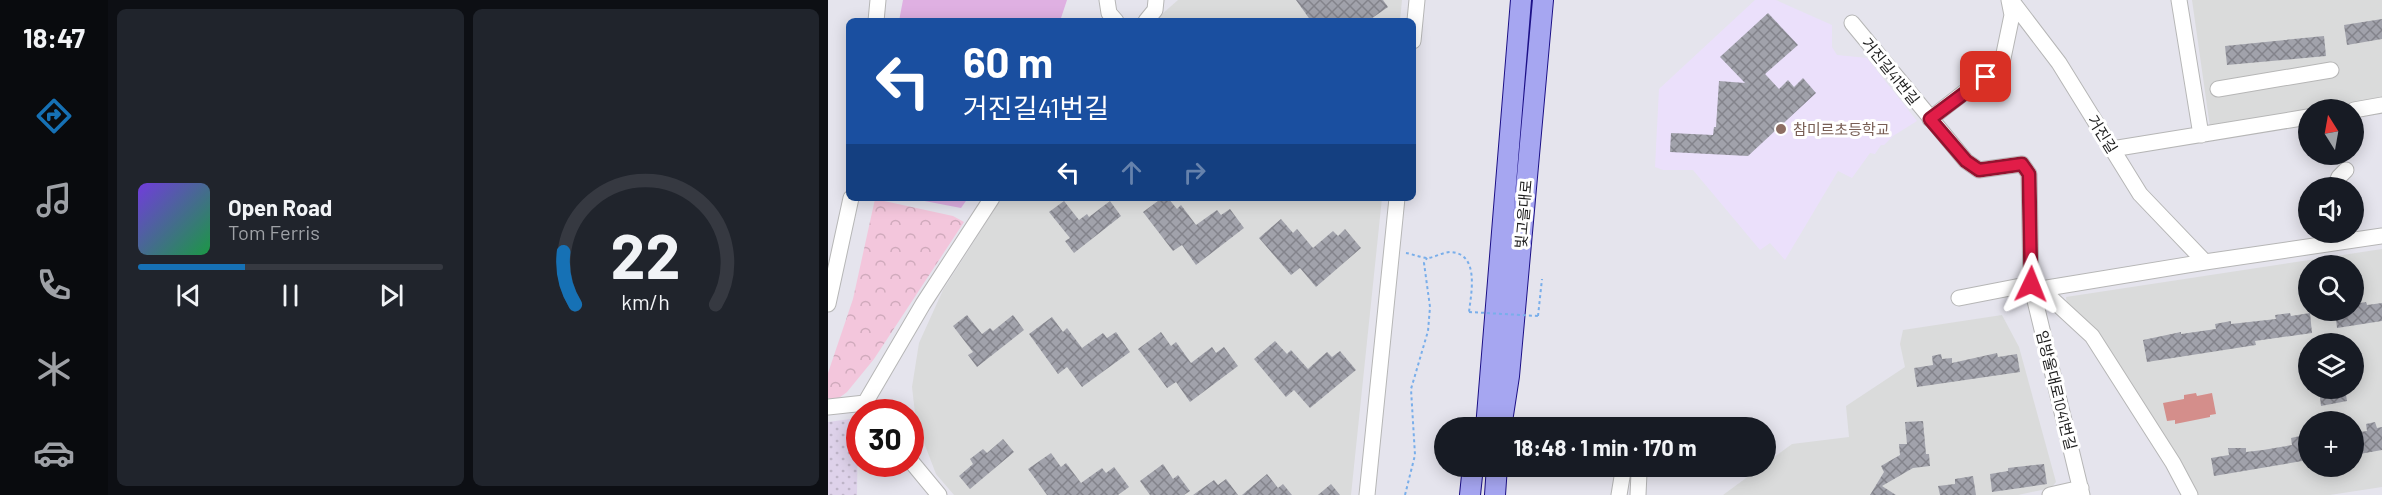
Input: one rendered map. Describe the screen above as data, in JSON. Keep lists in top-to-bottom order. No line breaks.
{"streets":{"main road":["빛고을대로"],"street":["거진길41번길","거진길","임방울대로1041번길"]},"crossings":[["거진길41번길","거진길"],["거진길41번길","임방울대로1041번길"]],"places":["참미르초등학교"],"north":"top","page":{"tabs":"18:47","turn":["60 m","거진길41번길"],"map_buttons":"+","song":["Open Road","Tom Ferris"],"limit":"30","trip":"18:48 · 1 min · 170 m","gauge":["22","km/h"]}}
